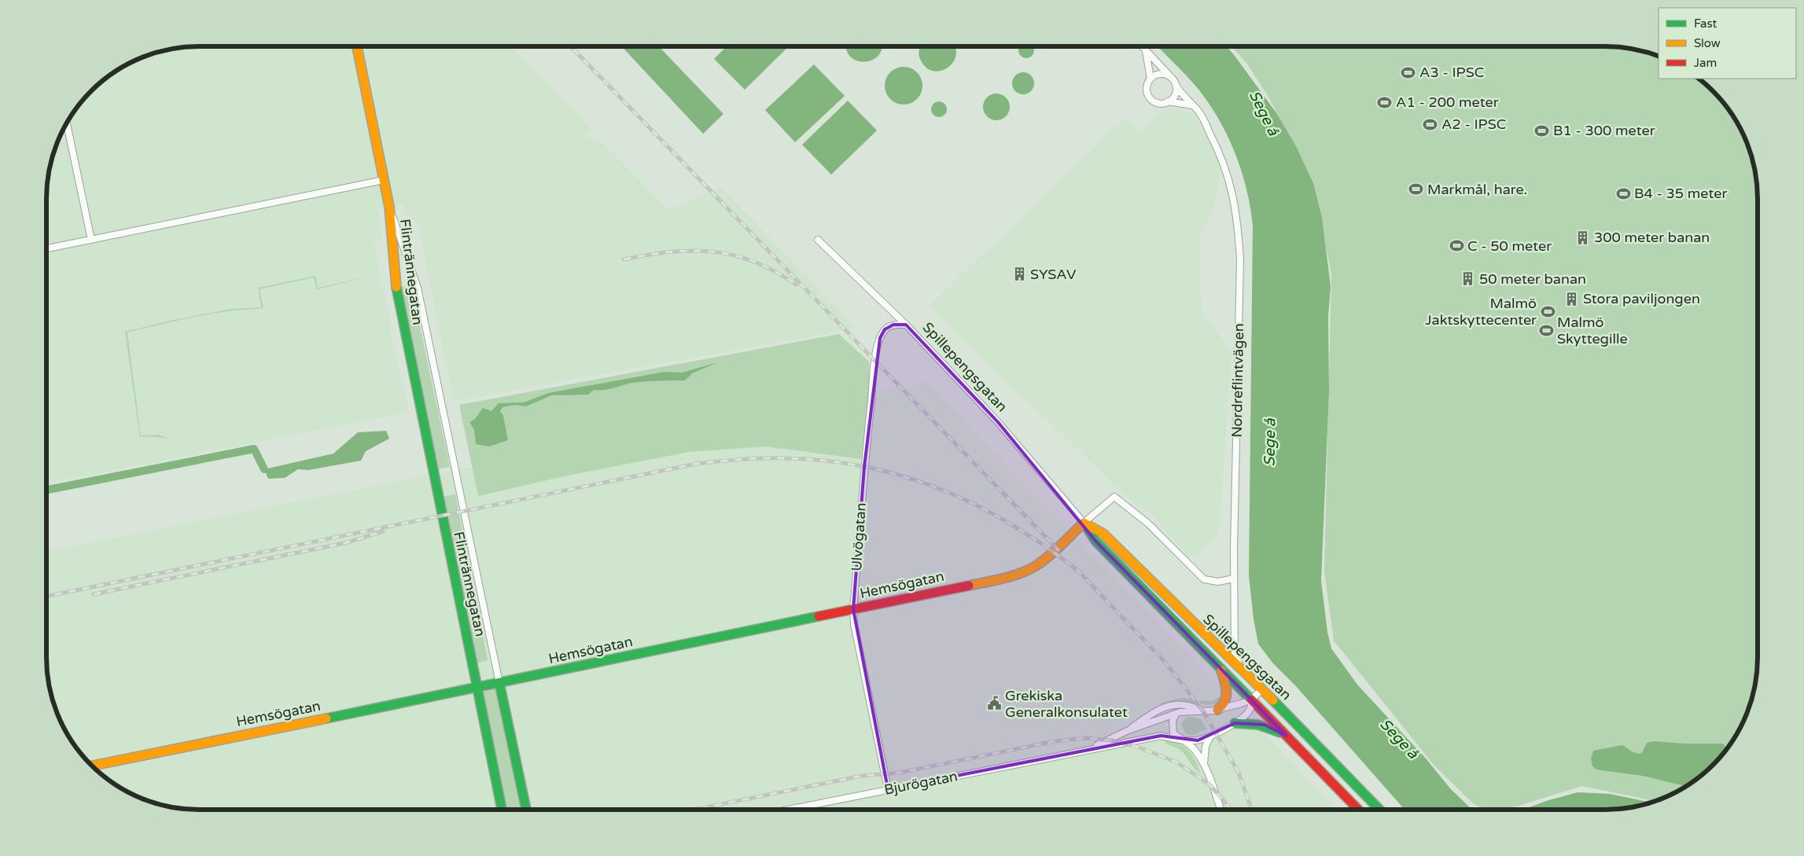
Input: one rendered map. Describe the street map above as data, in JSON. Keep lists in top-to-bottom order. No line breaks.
{"streets":{"street":["Flintrännegatan","Spillepengsgatan","Nordreflintvägen","Ulvögatan","Hemsögatan","Bjurögatan"]},"crossings":[["Flintrännegatan","Hemsögatan"],["Spillepengsgatan","Nordreflintvägen"],["Spillepengsgatan","Ulvögatan"],["Spillepengsgatan","Hemsögatan"],["Spillepengsgatan","Bjurögatan"],["Ulvögatan","Hemsögatan"],["Ulvögatan","Bjurögatan"]],"water":["Sege å"],"places":{"sports":["A3 - IPSC","A1 - 200 meter","A2 - IPSC","B1 - 300 meter","Markmål, hare.","B4 - 35 meter","C - 50 meter","Malmö Jaktskyttecenter","Malmö Skyttegille"],"building":["300 meter banan","SYSAV","50 meter banan","Stora paviljongen"],"public building":["Grekiska Generalkonsulatet"]},"legend":["Fast","Slow","Jam"]}
